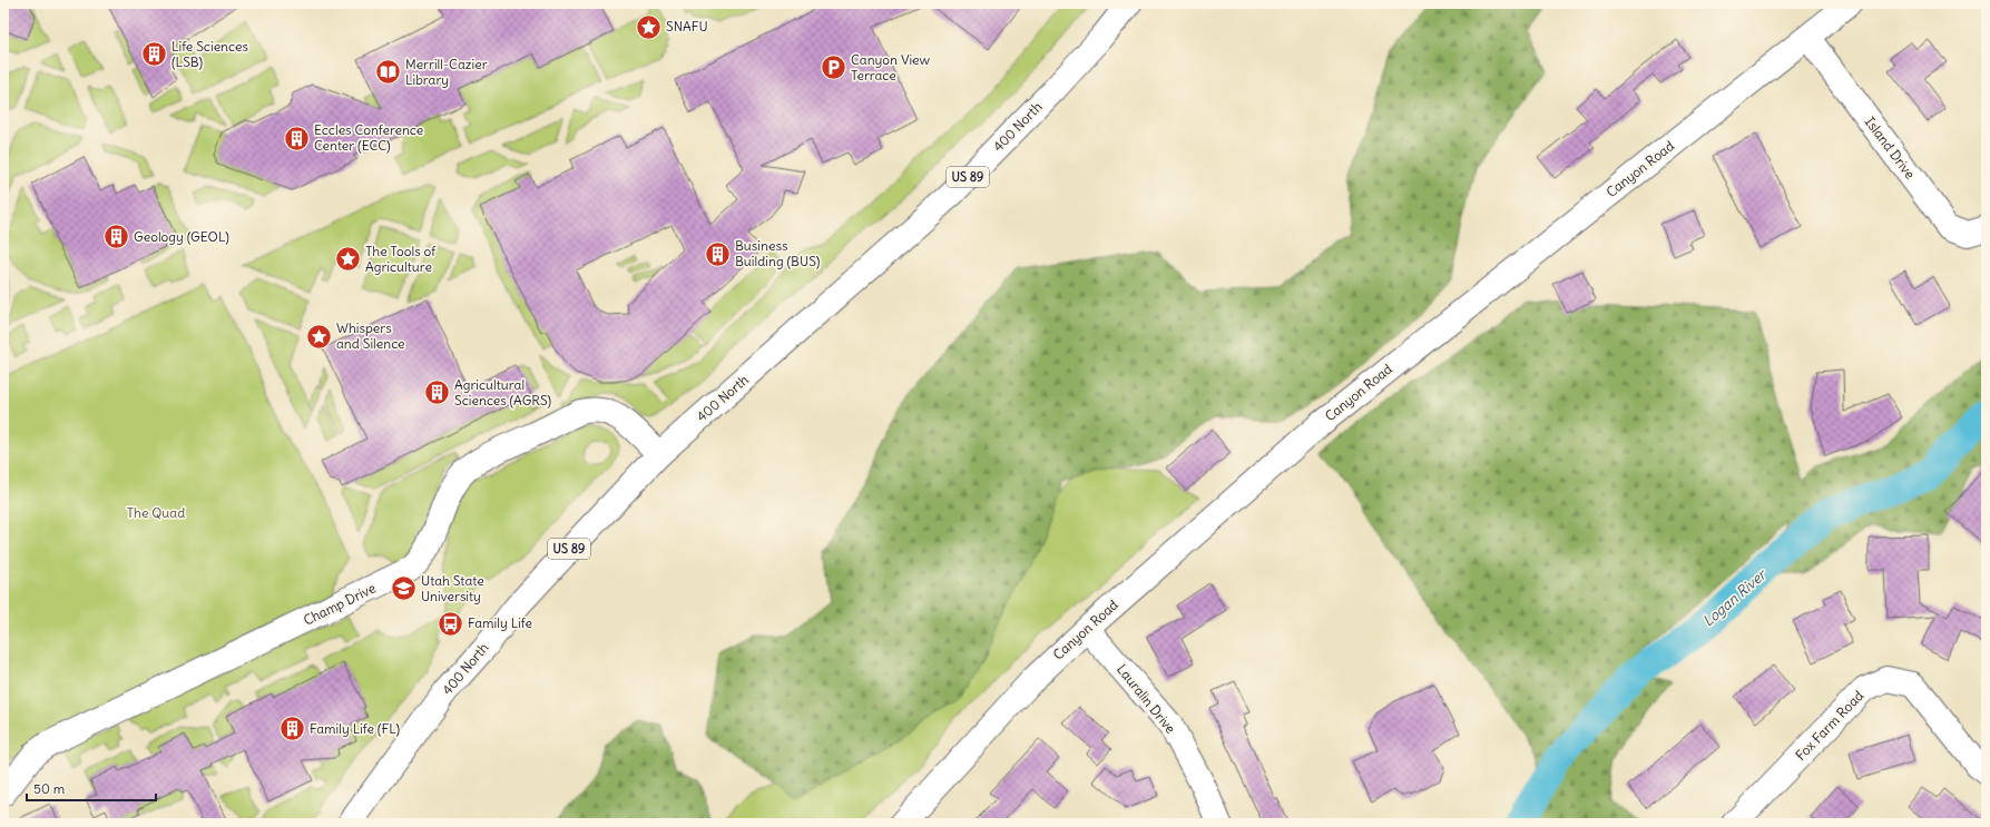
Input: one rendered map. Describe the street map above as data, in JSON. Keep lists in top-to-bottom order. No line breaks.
{"streets":{"street":["400 North","Island Drive","Canyon Road","US 89","Champ Drive","Lauralin Drive","Fox Farm Road"]},"crossings":[["400 North","Champ Drive"],["Island Drive","Canyon Road"],["Canyon Road","Lauralin Drive"]],"water":["Logan River"],"parks":["The Quad"],"places":{"place":["SNAFU","The Tools of Agriculture","Whispers and Silence"],"building":["Life Sciences (LSB)","Eccles Conference Center (ECC)","Geology (GEOL)","Business Building (BUS)","Agricultural Sciences (AGRS)","Family Life (FL)"],"parking":["Canyon View Terrace"],"library":["Merrill-Cazier Library"],"school or university":["Utah State University"],"bus stop":["Family Life"]},"scale_bar":"50 m"}
